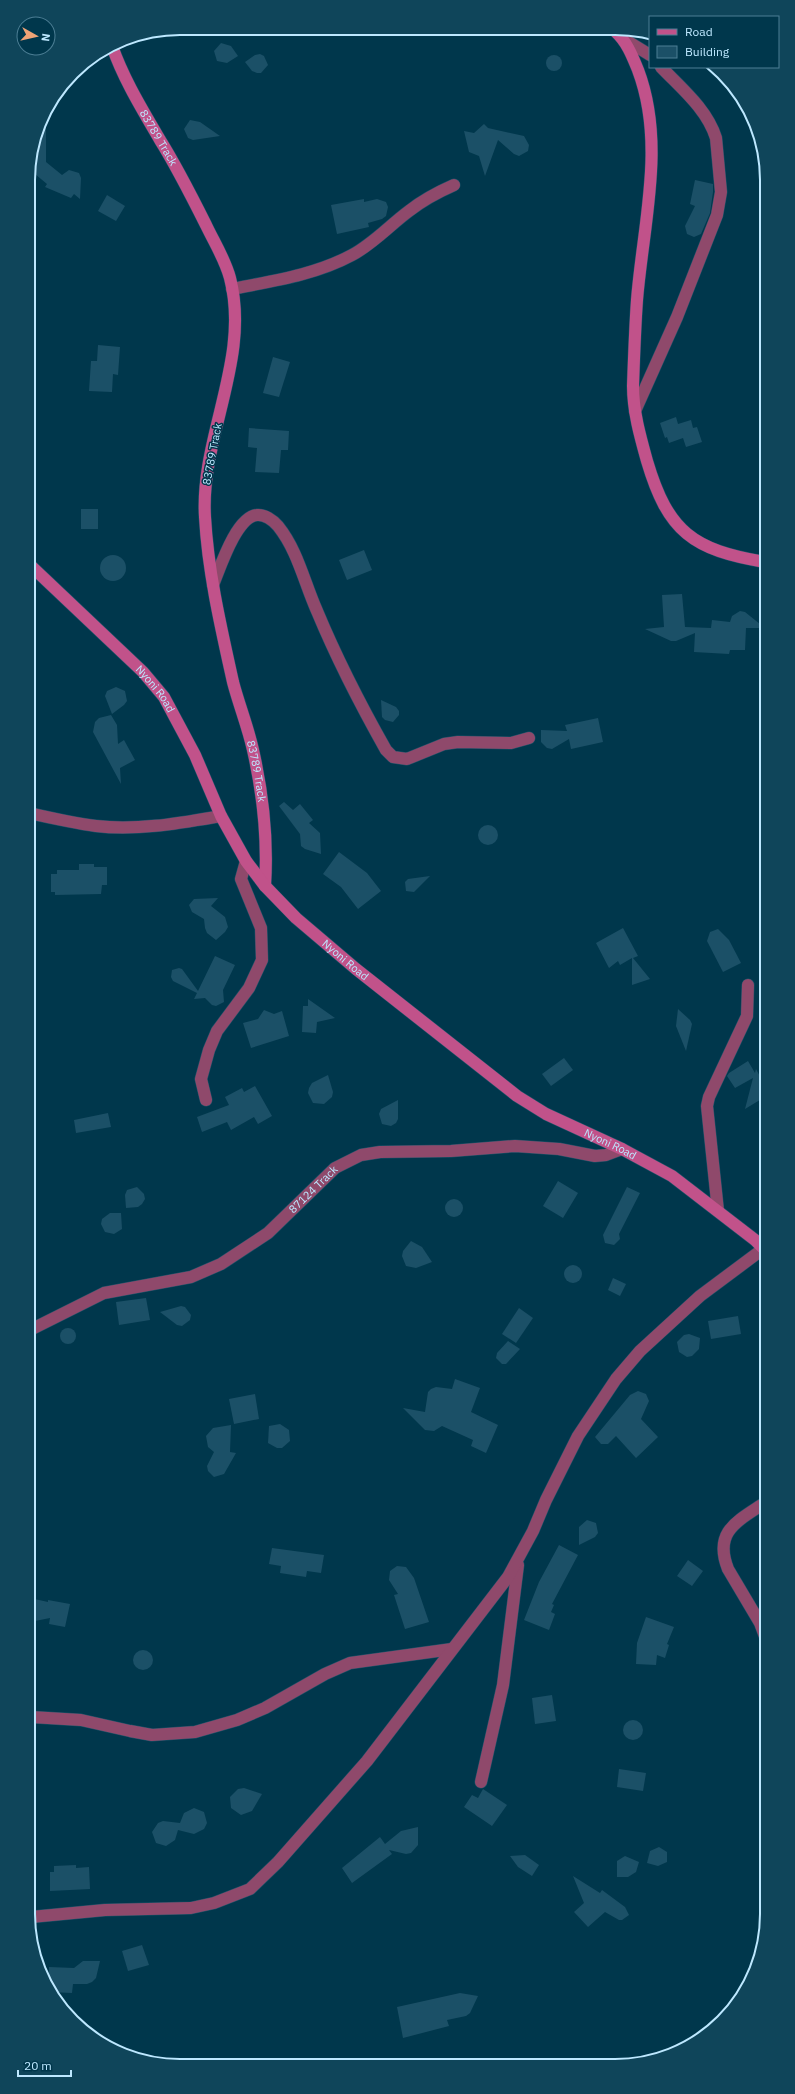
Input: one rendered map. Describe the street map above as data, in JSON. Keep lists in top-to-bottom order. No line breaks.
{"streets":{"street":["83789 Track","Nyoni Road","87124 Track"]},"crossings":[["83789 Track","Nyoni Road"],["Nyoni Road","87124 Track"]],"legend":["Road","Building"],"scale_bar":"20 m","north":"right"}
